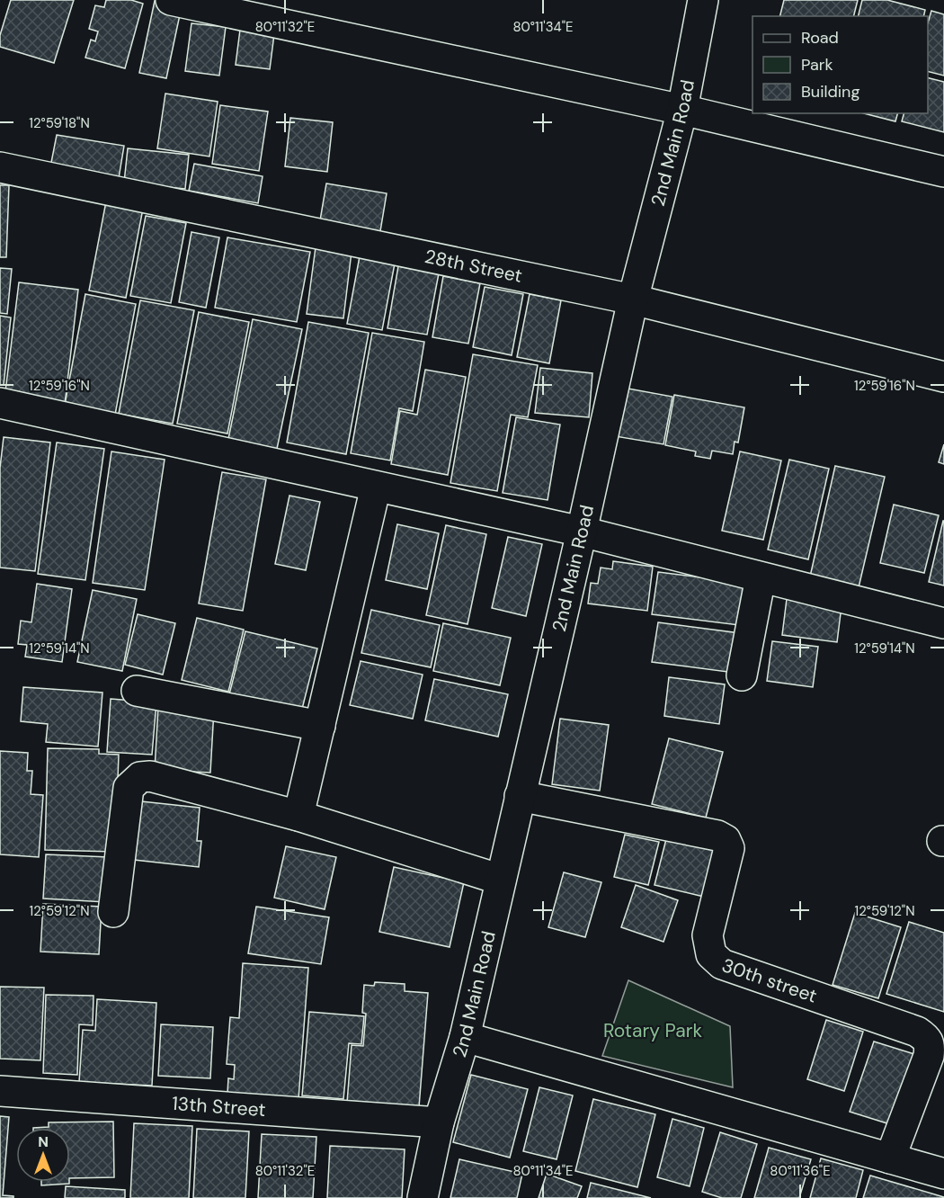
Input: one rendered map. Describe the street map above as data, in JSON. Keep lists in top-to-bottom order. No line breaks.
{"streets":{"street":["2nd Main Road","28th Street","30th street","13th Street"]},"crossings":[["2nd Main Road","28th Street"],["2nd Main Road","30th street"],["2nd Main Road","13th Street"]],"parks":["Rotary Park"],"legend":["Road","Park","Building"],"north":"top","coordinates":["80°11'32\"E","80°11'34\"E","12°59'18\"N","12°59'16\"N","12°59'14\"N","12°59'12\"N","80°11'36\"E"]}
